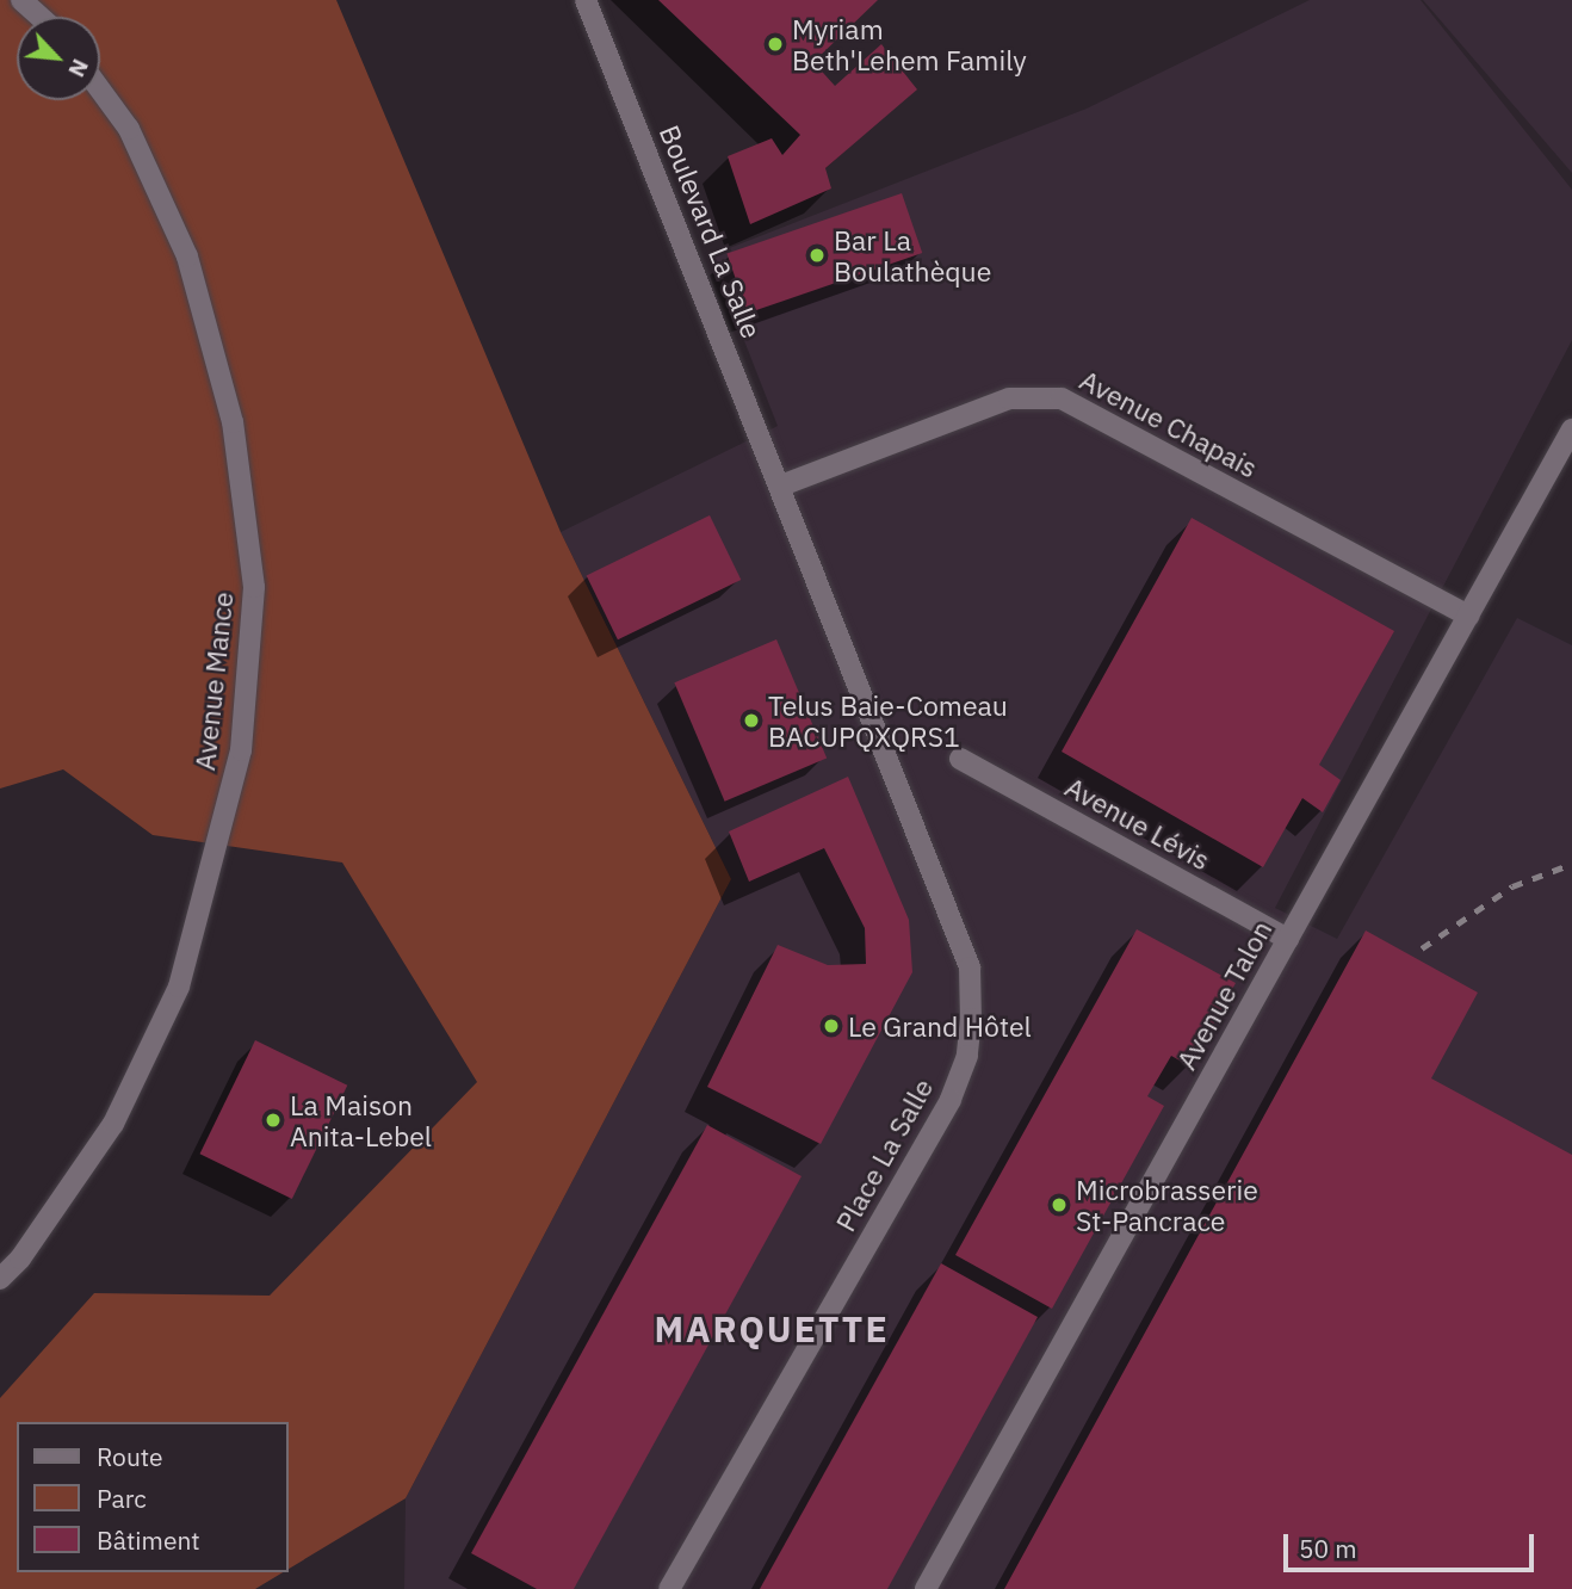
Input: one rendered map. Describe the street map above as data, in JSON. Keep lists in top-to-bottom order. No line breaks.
{"streets":{"street":["Boulevard La Salle","Avenue Chapais","Avenue Mance","Avenue Lévis","Avenue Talon","Place La Salle"]},"crossings":[["Boulevard La Salle","Avenue Chapais"],["Boulevard La Salle","Place La Salle"],["Avenue Chapais","Avenue Talon"],["Avenue Chapais","Place La Salle"],["Avenue Lévis","Avenue Talon"]],"districts":["MARQUETTE"],"places":["Myriam Beth'Lehem Family","Bar La Boulathèque","Telus Baie-Comeau BACUPQXQRS1","Le Grand Hôtel","La Maison Anita-Lebel","Microbrasserie St-Pancrace"],"legend":["Route","Parc","Bâtiment"],"scale_bar":"50 m","north":"bottom right"}
